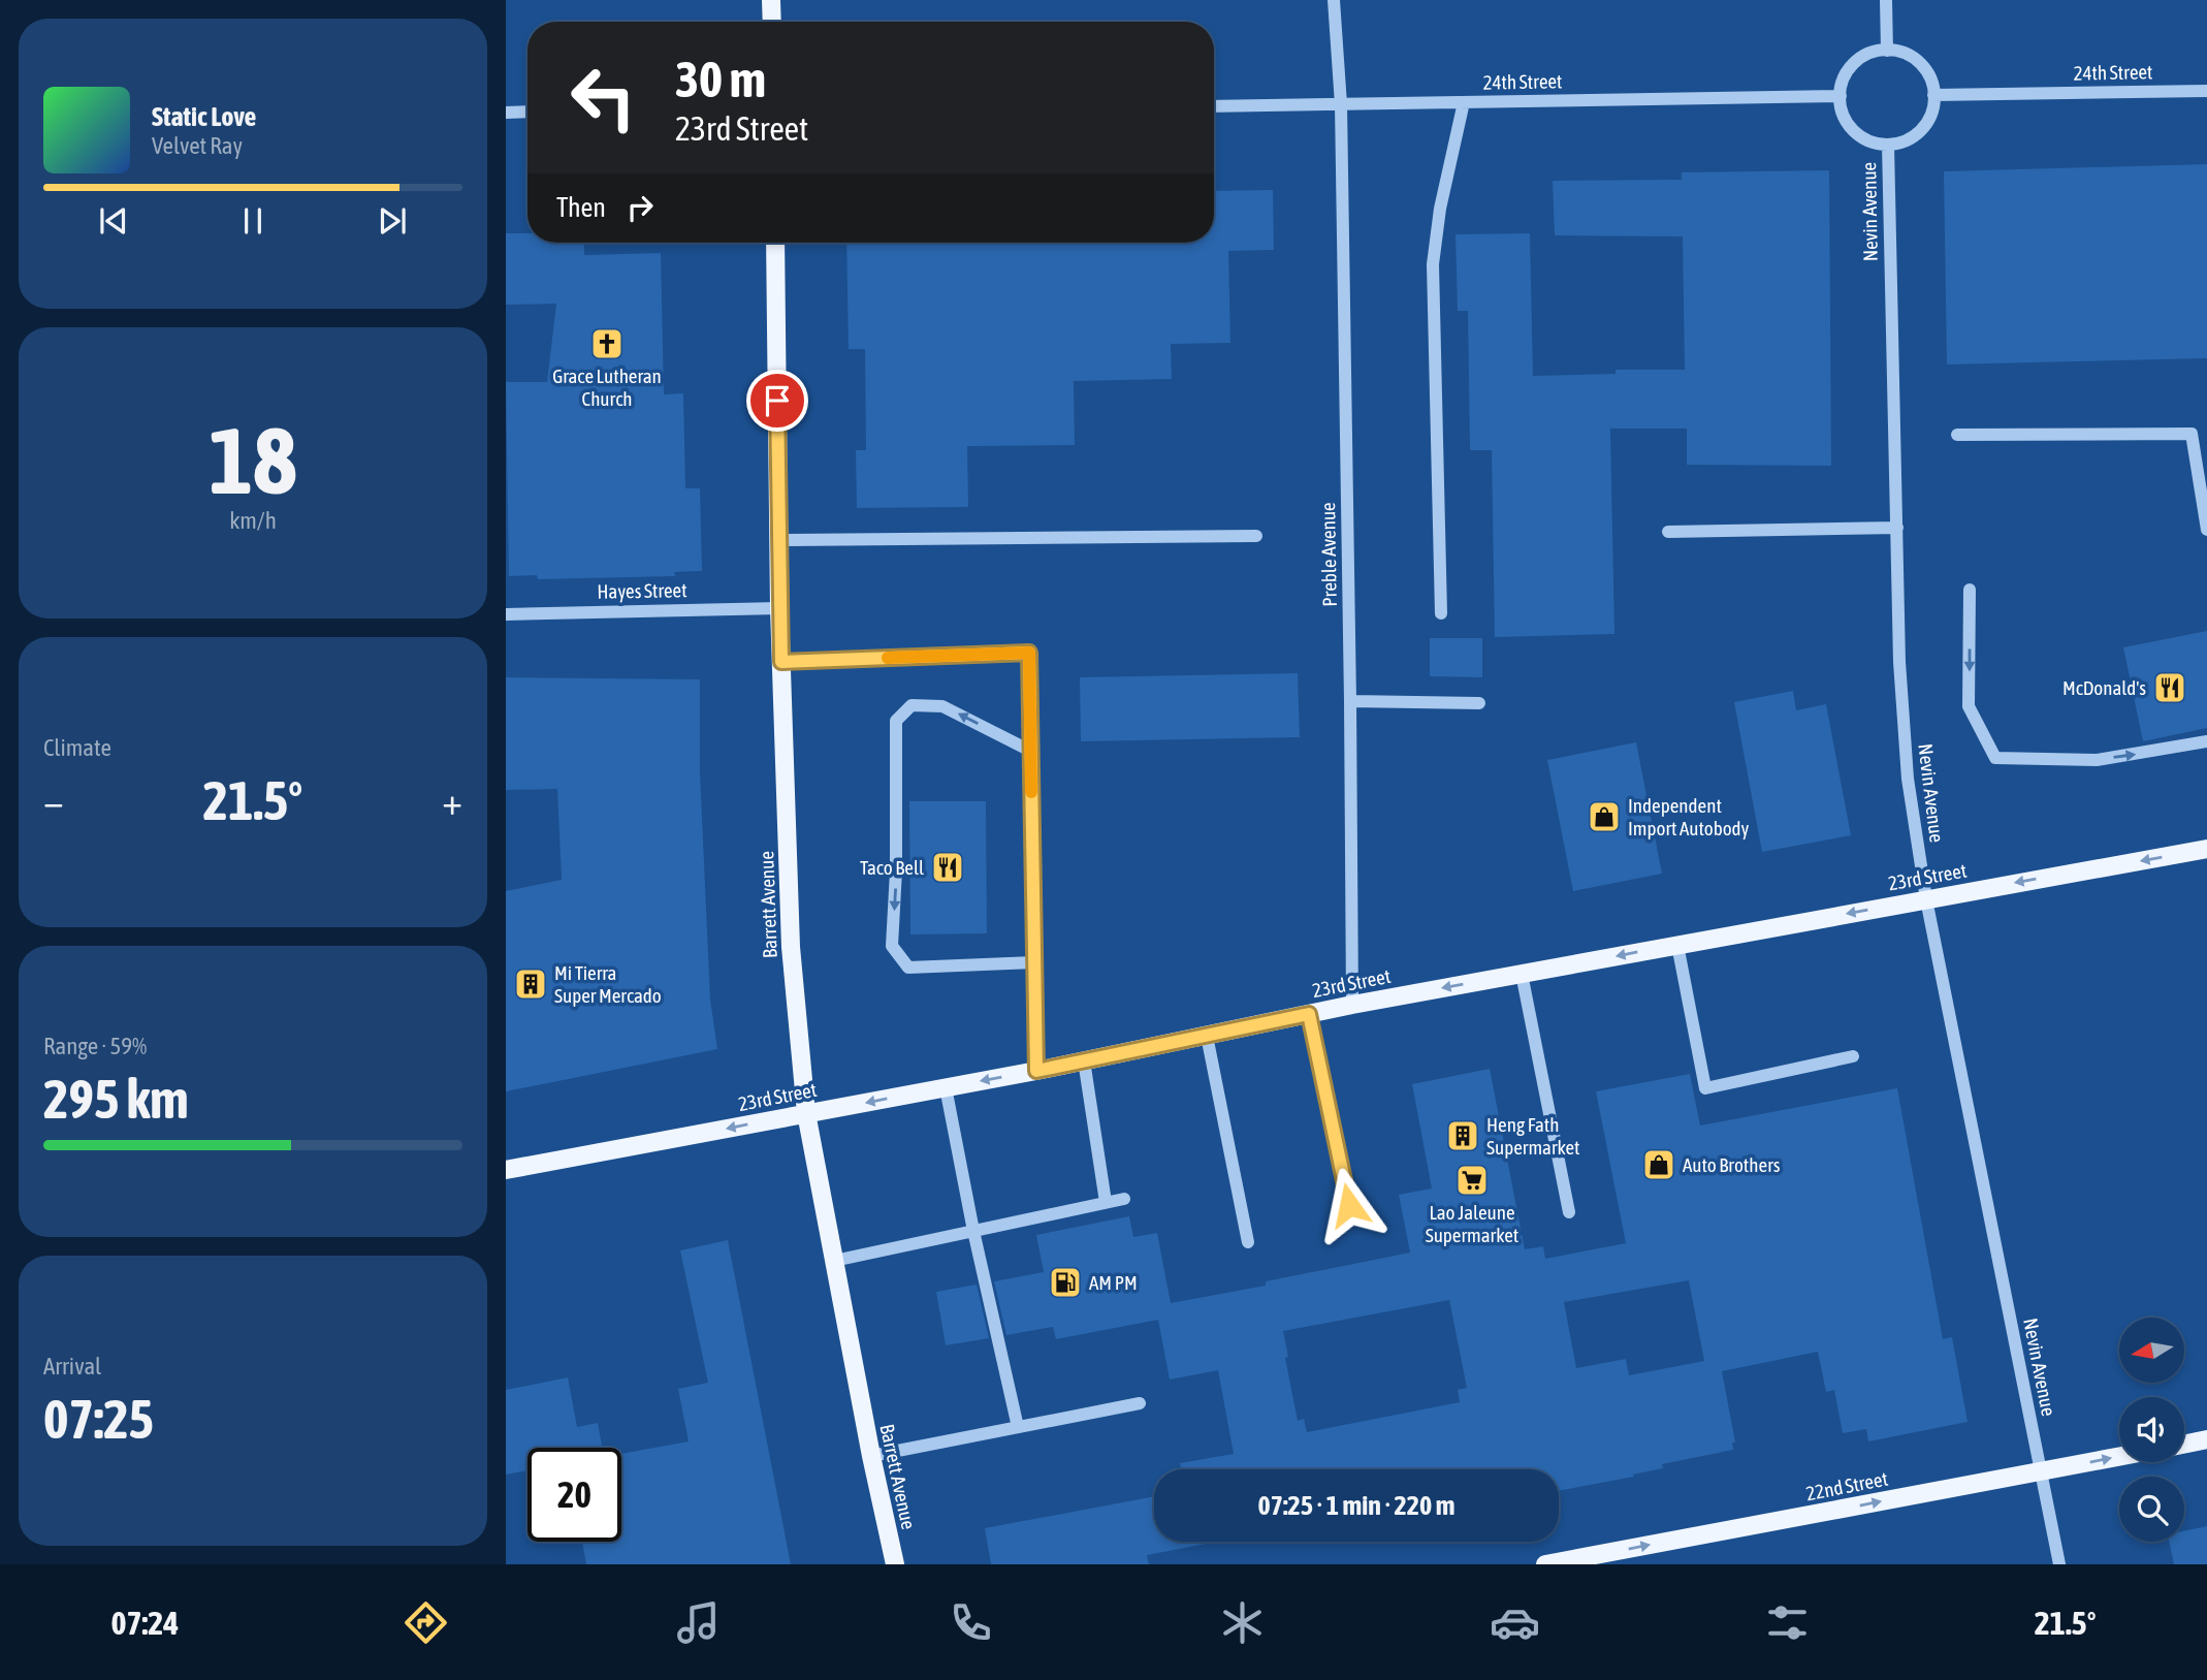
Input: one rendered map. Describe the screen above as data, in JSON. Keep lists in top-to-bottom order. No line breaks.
{"streets":{"main road":["23rd Street","Barrett Avenue","22nd Street"],"street":["24th Street","Nevin Avenue","Preble Avenue","Hayes Street"]},"crossings":[["24th Street","Nevin Avenue"],["24th Street","Preble Avenue"],["Nevin Avenue","23rd Street"],["Nevin Avenue","22nd Street"],["Preble Avenue","23rd Street"],["Hayes Street","Barrett Avenue"],["23rd Street","Barrett Avenue"]],"one_way":["23rd Street","22nd Street"],"places":{"church":["Grace Lutheran Church"],"restaurant":["McDonald's","Taco Bell"],"shop":["Independent Import Autobody","Auto Brothers"],"building":["Mi Tierra Super Mercado","Heng Fath Supermarket"],"supermarket":["Lao Jaleune Supermarket"],"fuel station":["AM PM"]},"north":"left","page":{"turn":["30 m","23rd Street"],"song":["Static Love","Velvet Ray"],"then":"Then","tile":[["18","km/h"],"Climate",["Range · 59%","295 km"],["Arrival","07:25"]],"heat":["−","21.5°","+"],"limit":"20","trip":"07:25 · 1 min · 220 m","tabs":["07:24","21.5°"]}}
